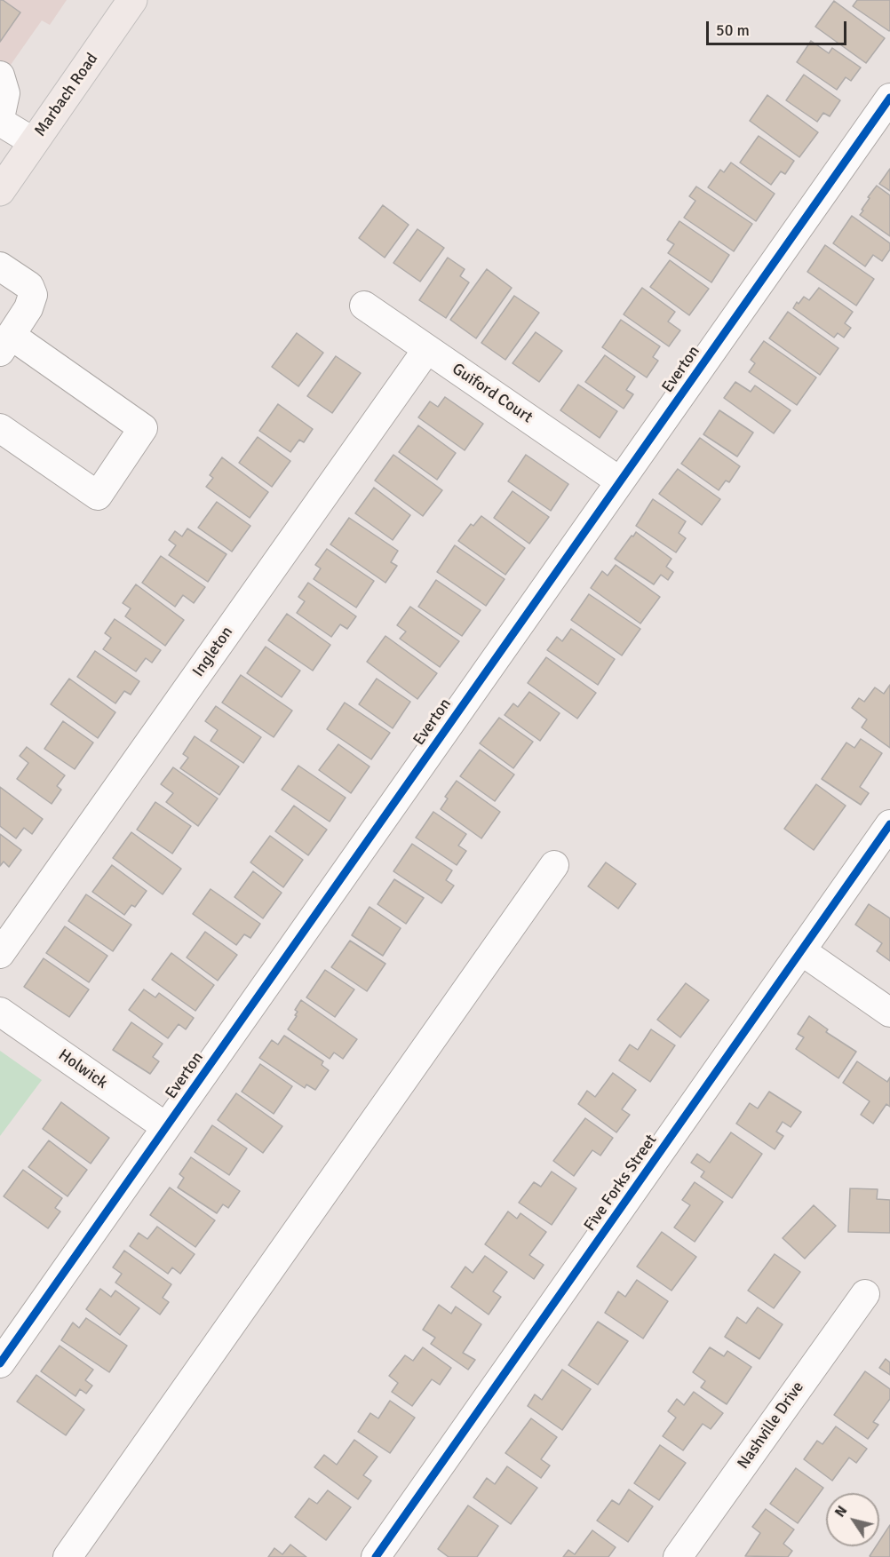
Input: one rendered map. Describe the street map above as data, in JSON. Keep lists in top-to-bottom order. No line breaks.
{"streets":{"main road":["Marbach Road"],"street":["Everton","Guiford Court","Ingleton","Holwick","Five Forks Street","Nashville Drive"]},"crossings":[["Everton","Guiford Court"],["Everton","Holwick"],["Guiford Court","Ingleton"]],"scale_bar":"50 m","north":"top left"}
